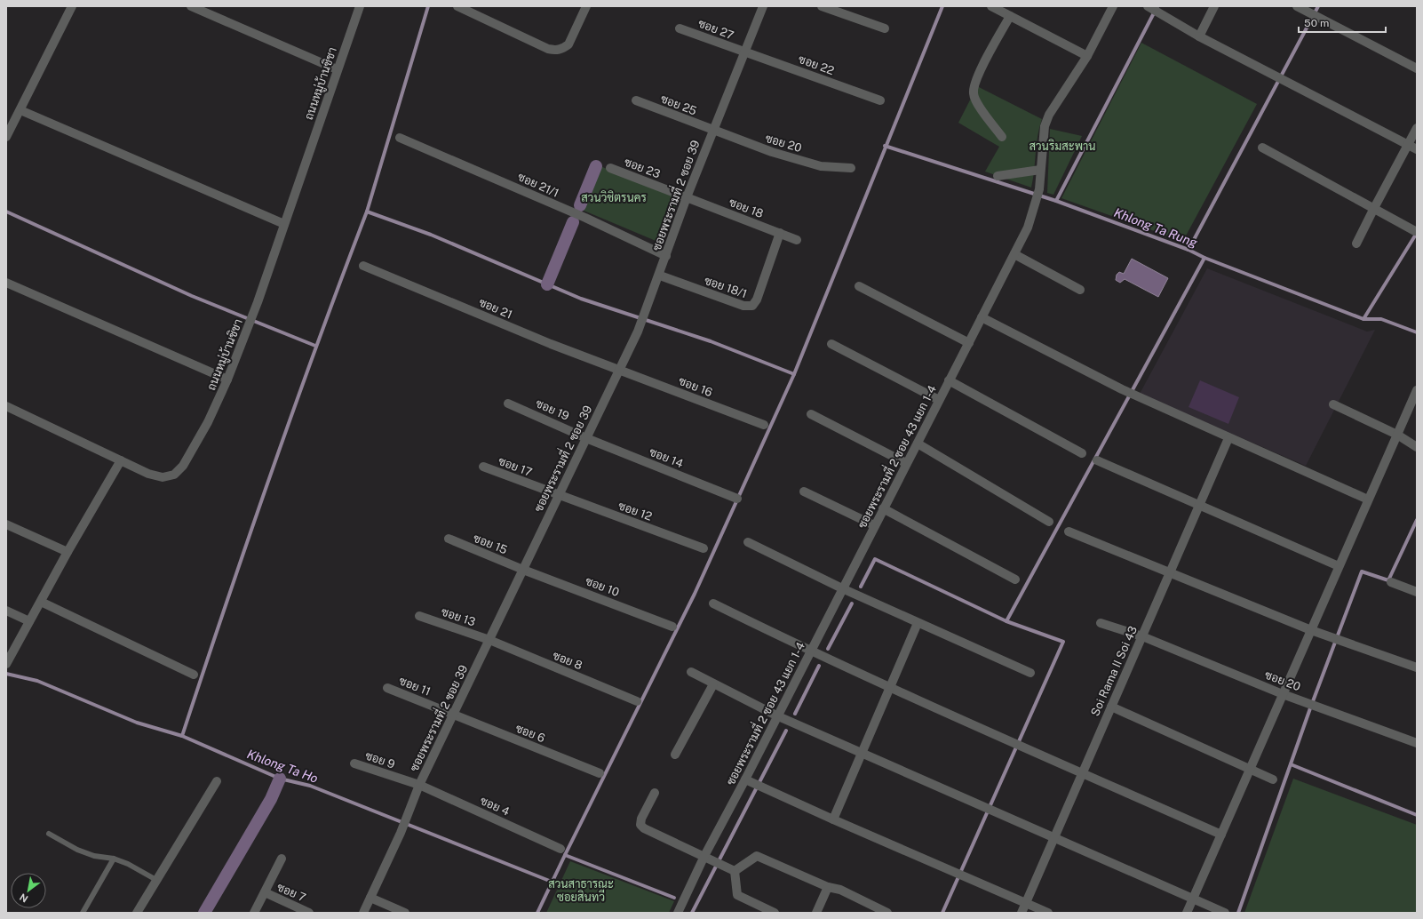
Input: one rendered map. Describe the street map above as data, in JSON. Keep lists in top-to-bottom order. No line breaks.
{"streets":{"street":["ซอย 27","ซอย 22","ถนนหมู่บ้านชิชา","ซอย 25","ซอย 20","ซอย 23","ซอย 21/1","ซอยพระรามที่ 2 ซอย 39","ซอย 18","ซอย 18/1","ซอย 21","ซอย 16","ซอย 19","ซอยพระรามที่ 2 ซอย 43 แยก 1-4","ซอย 14","ซอย 17","ซอย 12","ซอย 15","ซอย 10","ซอย 13","ซอย 8","Soi Rama II Soi 43","ซอย 11","ซอย 6","ซอย 9","ซอย 4","ซอย 7"]},"crossings":[["ซอย 27","ซอย 22"],["ซอย 27","ซอยพระรามที่ 2 ซอย 39"],["ซอย 22","ซอยพระรามที่ 2 ซอย 39"],["ซอย 25","ซอย 20"],["ซอย 25","ซอยพระรามที่ 2 ซอย 39"],["ซอย 20","ซอยพระรามที่ 2 ซอย 39"],["ซอย 20","Soi Rama II Soi 43"],["ซอย 23","ซอยพระรามที่ 2 ซอย 39"],["ซอย 23","ซอย 18"],["ซอย 21/1","ซอยพระรามที่ 2 ซอย 39"],["ซอยพระรามที่ 2 ซอย 39","ซอย 18"],["ซอยพระรามที่ 2 ซอย 39","ซอย 18/1"],["ซอยพระรามที่ 2 ซอย 39","ซอย 21"],["ซอยพระรามที่ 2 ซอย 39","ซอย 16"],["ซอยพระรามที่ 2 ซอย 39","ซอย 19"],["ซอยพระรามที่ 2 ซอย 39","ซอย 14"],["ซอยพระรามที่ 2 ซอย 39","ซอย 17"],["ซอยพระรามที่ 2 ซอย 39","ซอย 12"],["ซอยพระรามที่ 2 ซอย 39","ซอย 15"],["ซอยพระรามที่ 2 ซอย 39","ซอย 10"],["ซอยพระรามที่ 2 ซอย 39","ซอย 13"],["ซอยพระรามที่ 2 ซอย 39","ซอย 8"],["ซอยพระรามที่ 2 ซอย 39","ซอย 11"],["ซอยพระรามที่ 2 ซอย 39","ซอย 6"],["ซอยพระรามที่ 2 ซอย 39","ซอย 9"],["ซอยพระรามที่ 2 ซอย 39","ซอย 4"],["ซอย 18","ซอย 18/1"],["ซอย 21","ซอย 16"],["ซอย 19","ซอย 14"],["ซอย 17","ซอย 12"],["ซอย 15","ซอย 10"],["ซอย 13","ซอย 8"],["ซอย 11","ซอย 6"],["ซอย 9","ซอย 4"]],"water":["Khlong Ta Rung","Khlong Ta Ho"],"parks":["สวนริมสะพาน","สวนวิชิตรนคร","สวนสาธารณะ ซอยสินทวี"],"scale_bar":"50 m","north":"bottom left"}
